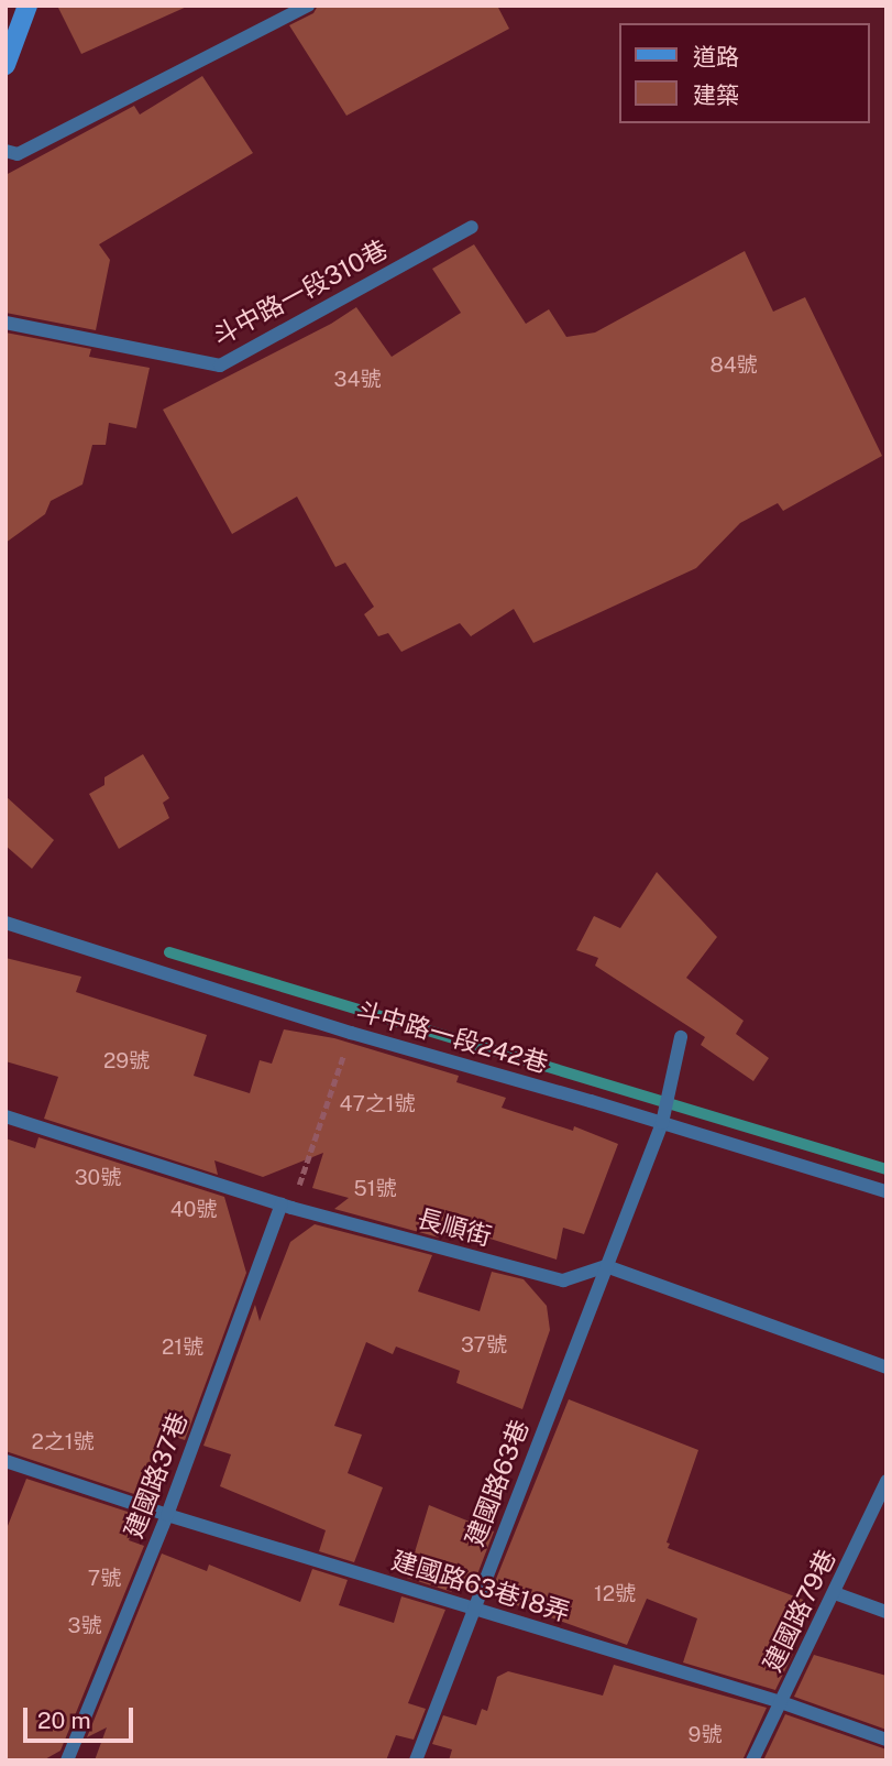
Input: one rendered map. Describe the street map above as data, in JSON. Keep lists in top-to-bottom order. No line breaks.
{"streets":{"lane":["斗中路一段310巷","斗中路一段242巷","長順街","建國路37巷","建國路63巷","建國路63巷18弄","建國路79巷"]},"crossings":[["斗中路一段242巷","建國路63巷"],["長順街","建國路37巷"],["長順街","建國路63巷"],["建國路37巷","建國路63巷18弄"],["建國路63巷","建國路63巷18弄"],["建國路63巷18弄","建國路79巷"]],"house_numbers":["84號","34號","29號","47之1號","30號","51號","40號","37號","21號","2之1號","7號","12號","3號","9號"],"legend":["道路","建築"],"scale_bar":"20 m"}
